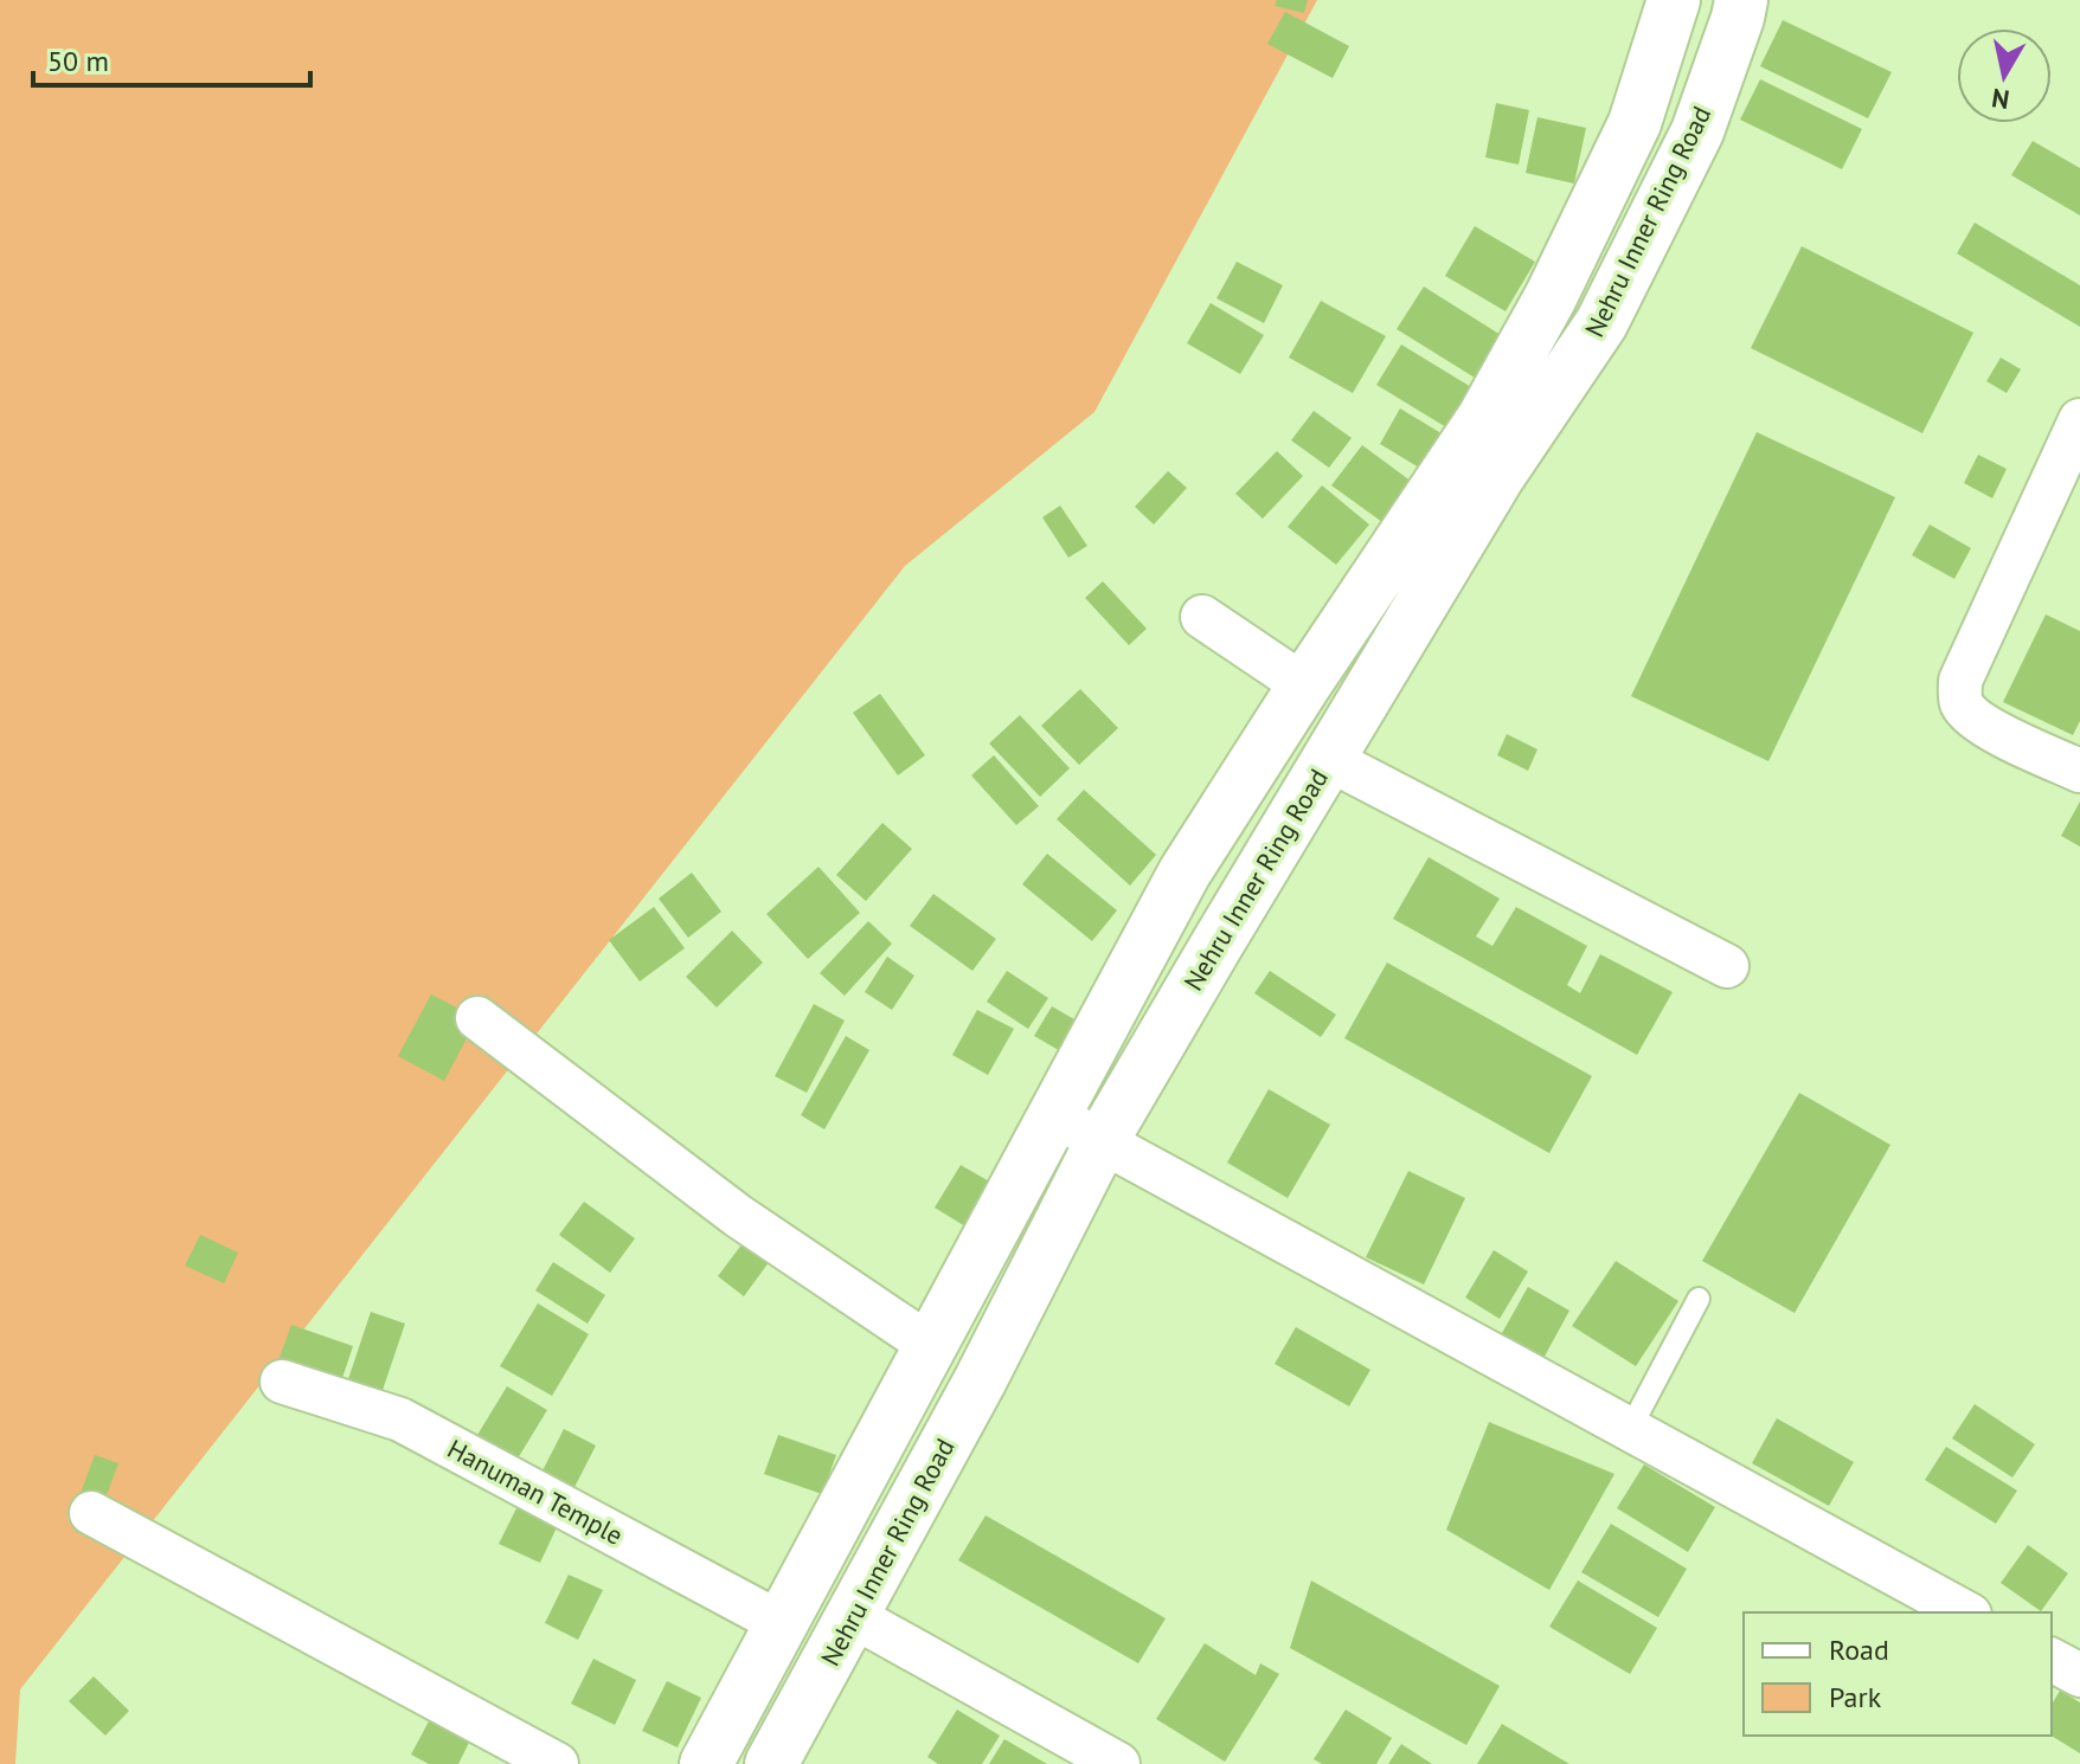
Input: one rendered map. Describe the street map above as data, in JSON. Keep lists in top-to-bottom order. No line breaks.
{"streets":{"main road":["Nehru Inner Ring Road"],"street":["Hanuman Temple"]},"crossings":[["Nehru Inner Ring Road","Hanuman Temple"]],"legend":["Road","Park"],"scale_bar":"50 m","north":"bottom"}
